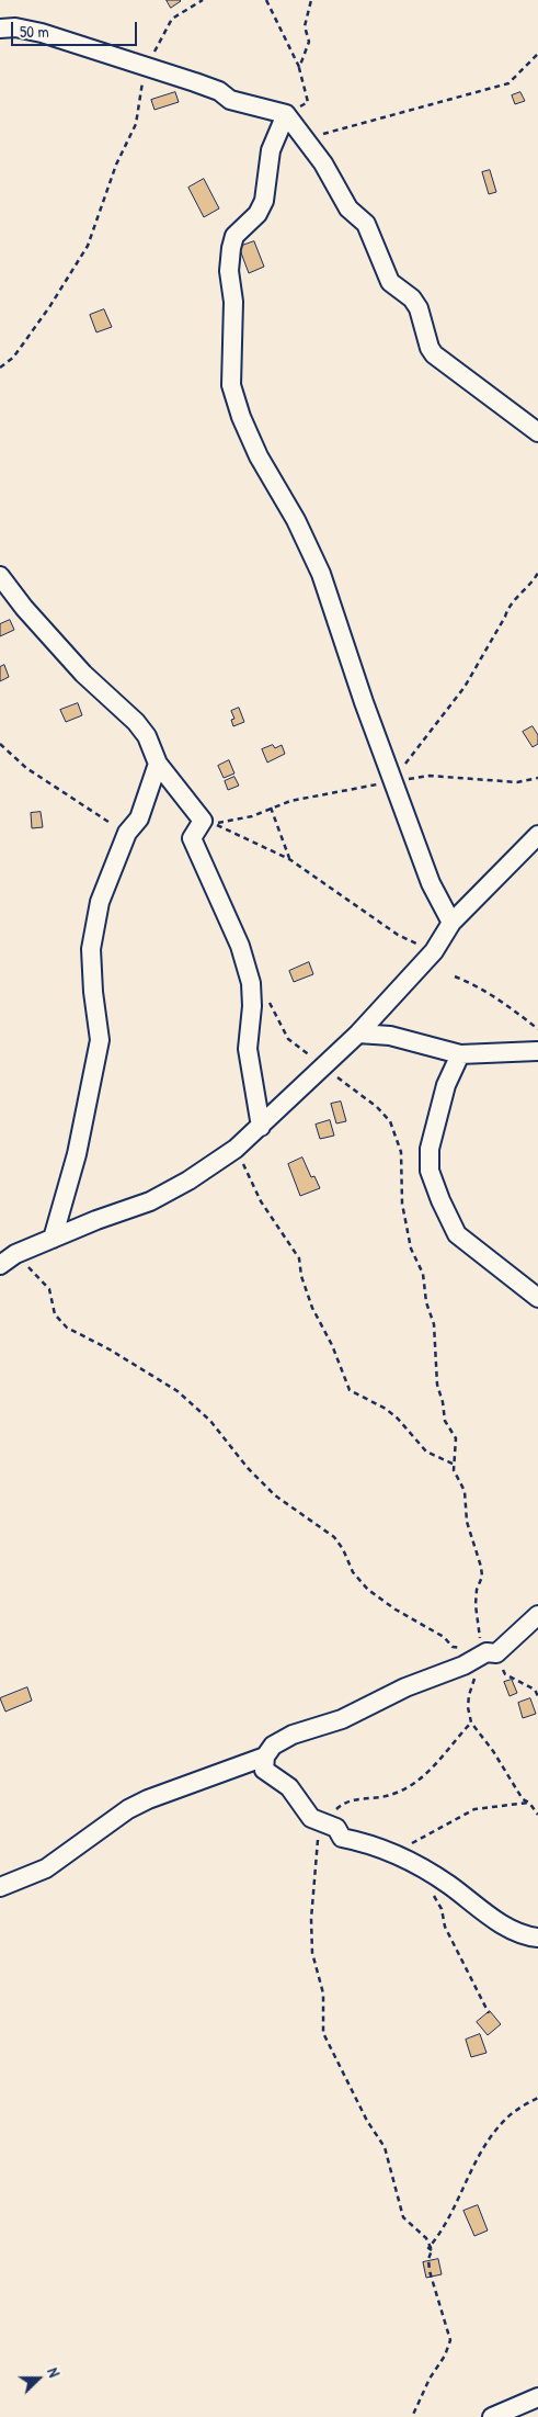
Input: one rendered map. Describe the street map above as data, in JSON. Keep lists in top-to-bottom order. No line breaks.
{"scale_bar":"50 m","north":"right"}
